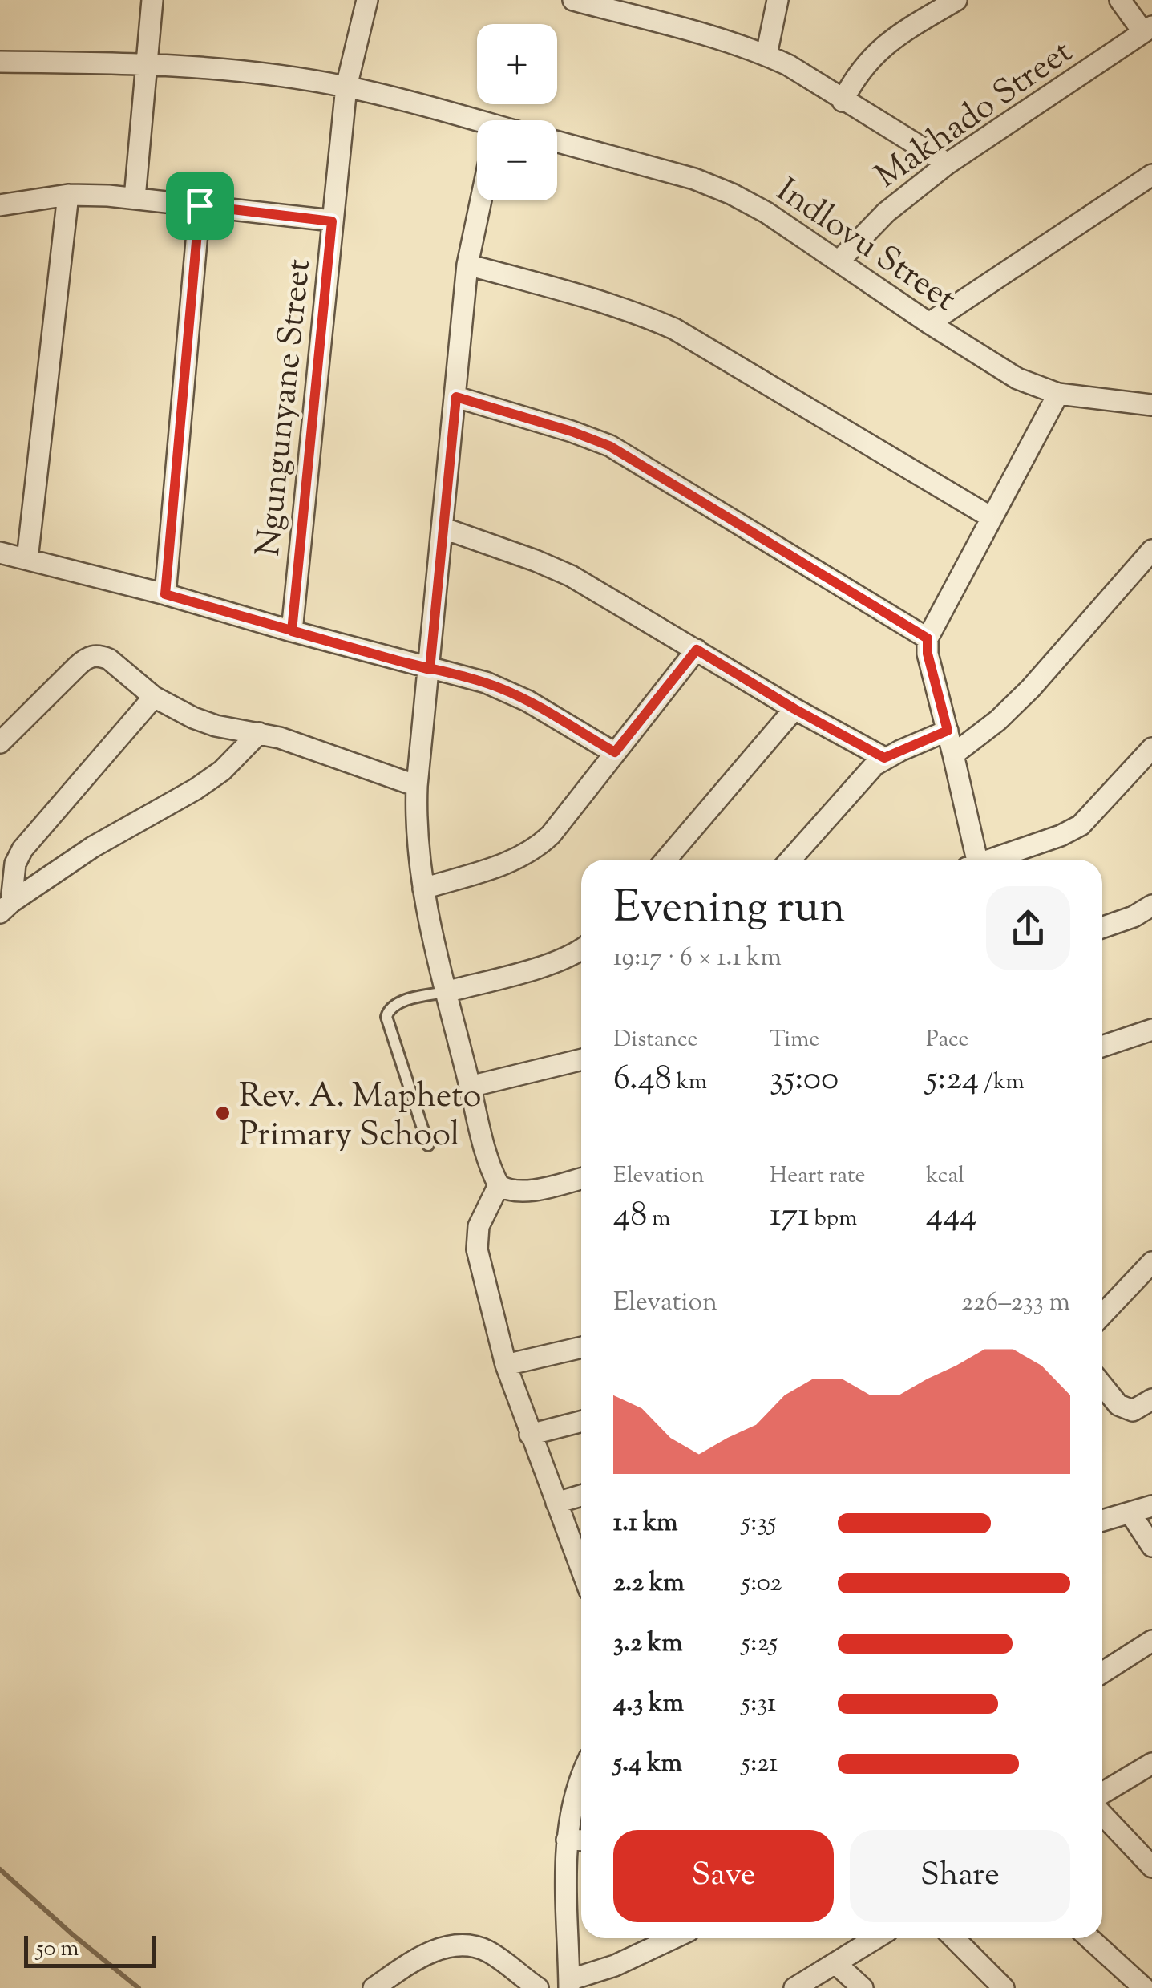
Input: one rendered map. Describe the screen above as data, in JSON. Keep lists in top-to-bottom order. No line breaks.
{"streets":{"street":["Makhado Street","Indlovu Street","Ngungunyane Street"]},"crossings":[["Makhado Street","Indlovu Street"]],"places":["Rev. A. Mapheto Primary School"],"scale_bar":"50 m","page":{"map_buttons":["+","−"],"heading":["Evening run","19:17 · 6 × 1.1 km"],"stats":[["Distance","6.48 km"],["Time","35:00"],["Pace","5:24 /km"],["Elevation","48 m"],["Heart rate","171 bpm"],["kcal","444"]],"chart":["Elevation","226–233 m"],"list":[{"name":"1.1 km","note":"5:35"},{"name":"2.2 km","note":"5:02"},{"name":"3.2 km","note":"5:25"},{"name":"4.3 km","note":"5:31"},{"name":"5.4 km","note":"5:21"}],"buttons":["Save","Share"],"scale":"50 m"}}
